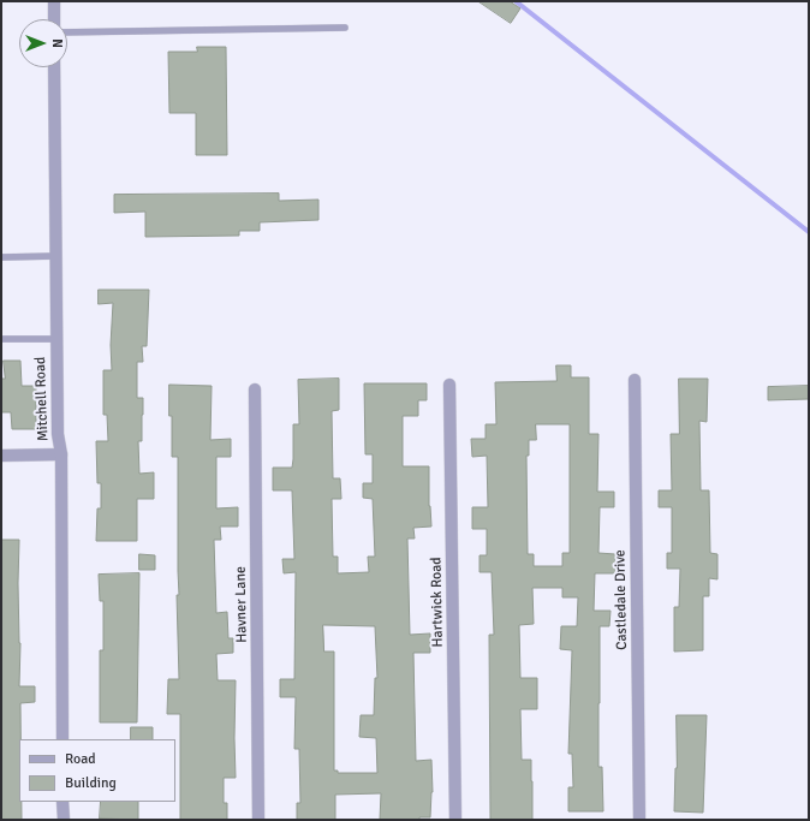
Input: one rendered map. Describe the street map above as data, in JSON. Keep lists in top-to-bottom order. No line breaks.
{"streets":{"street":["Mitchell Road","Castledale Drive","Hartwick Road","Havner Lane"]},"legend":["Road","Building"],"north":"right"}
